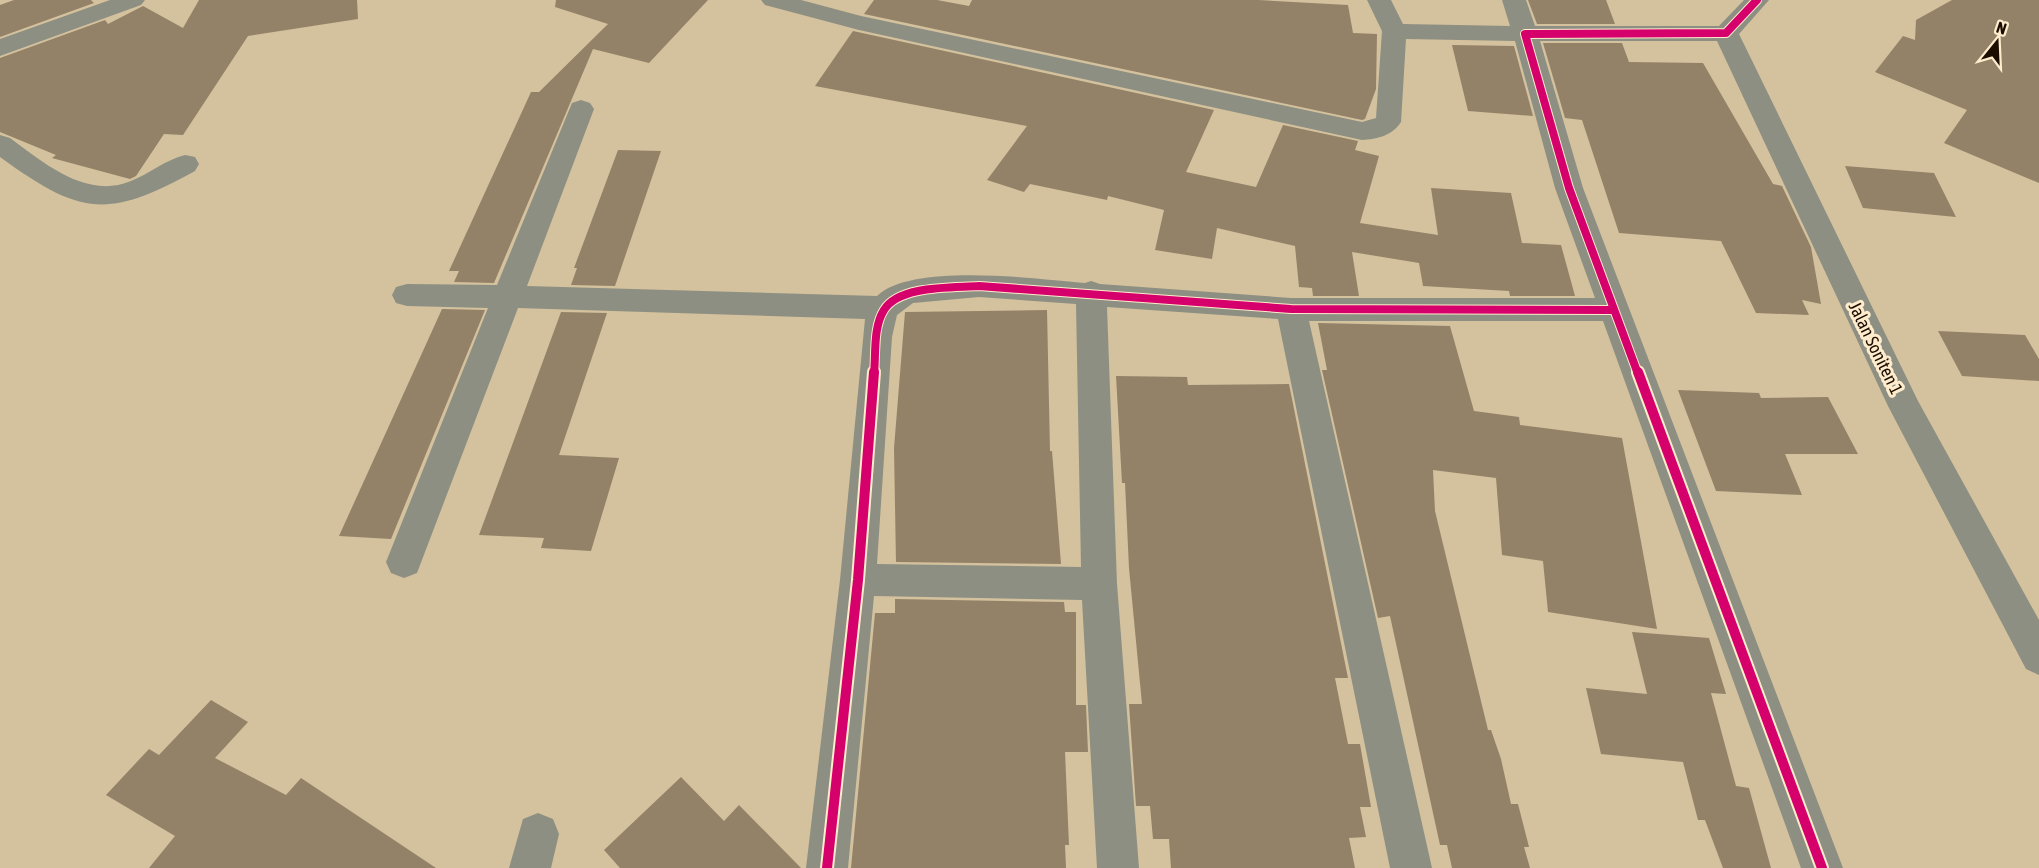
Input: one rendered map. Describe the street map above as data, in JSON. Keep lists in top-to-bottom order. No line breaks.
{"streets":{"street":["Jalan Soniten 1"]},"north":"top"}
